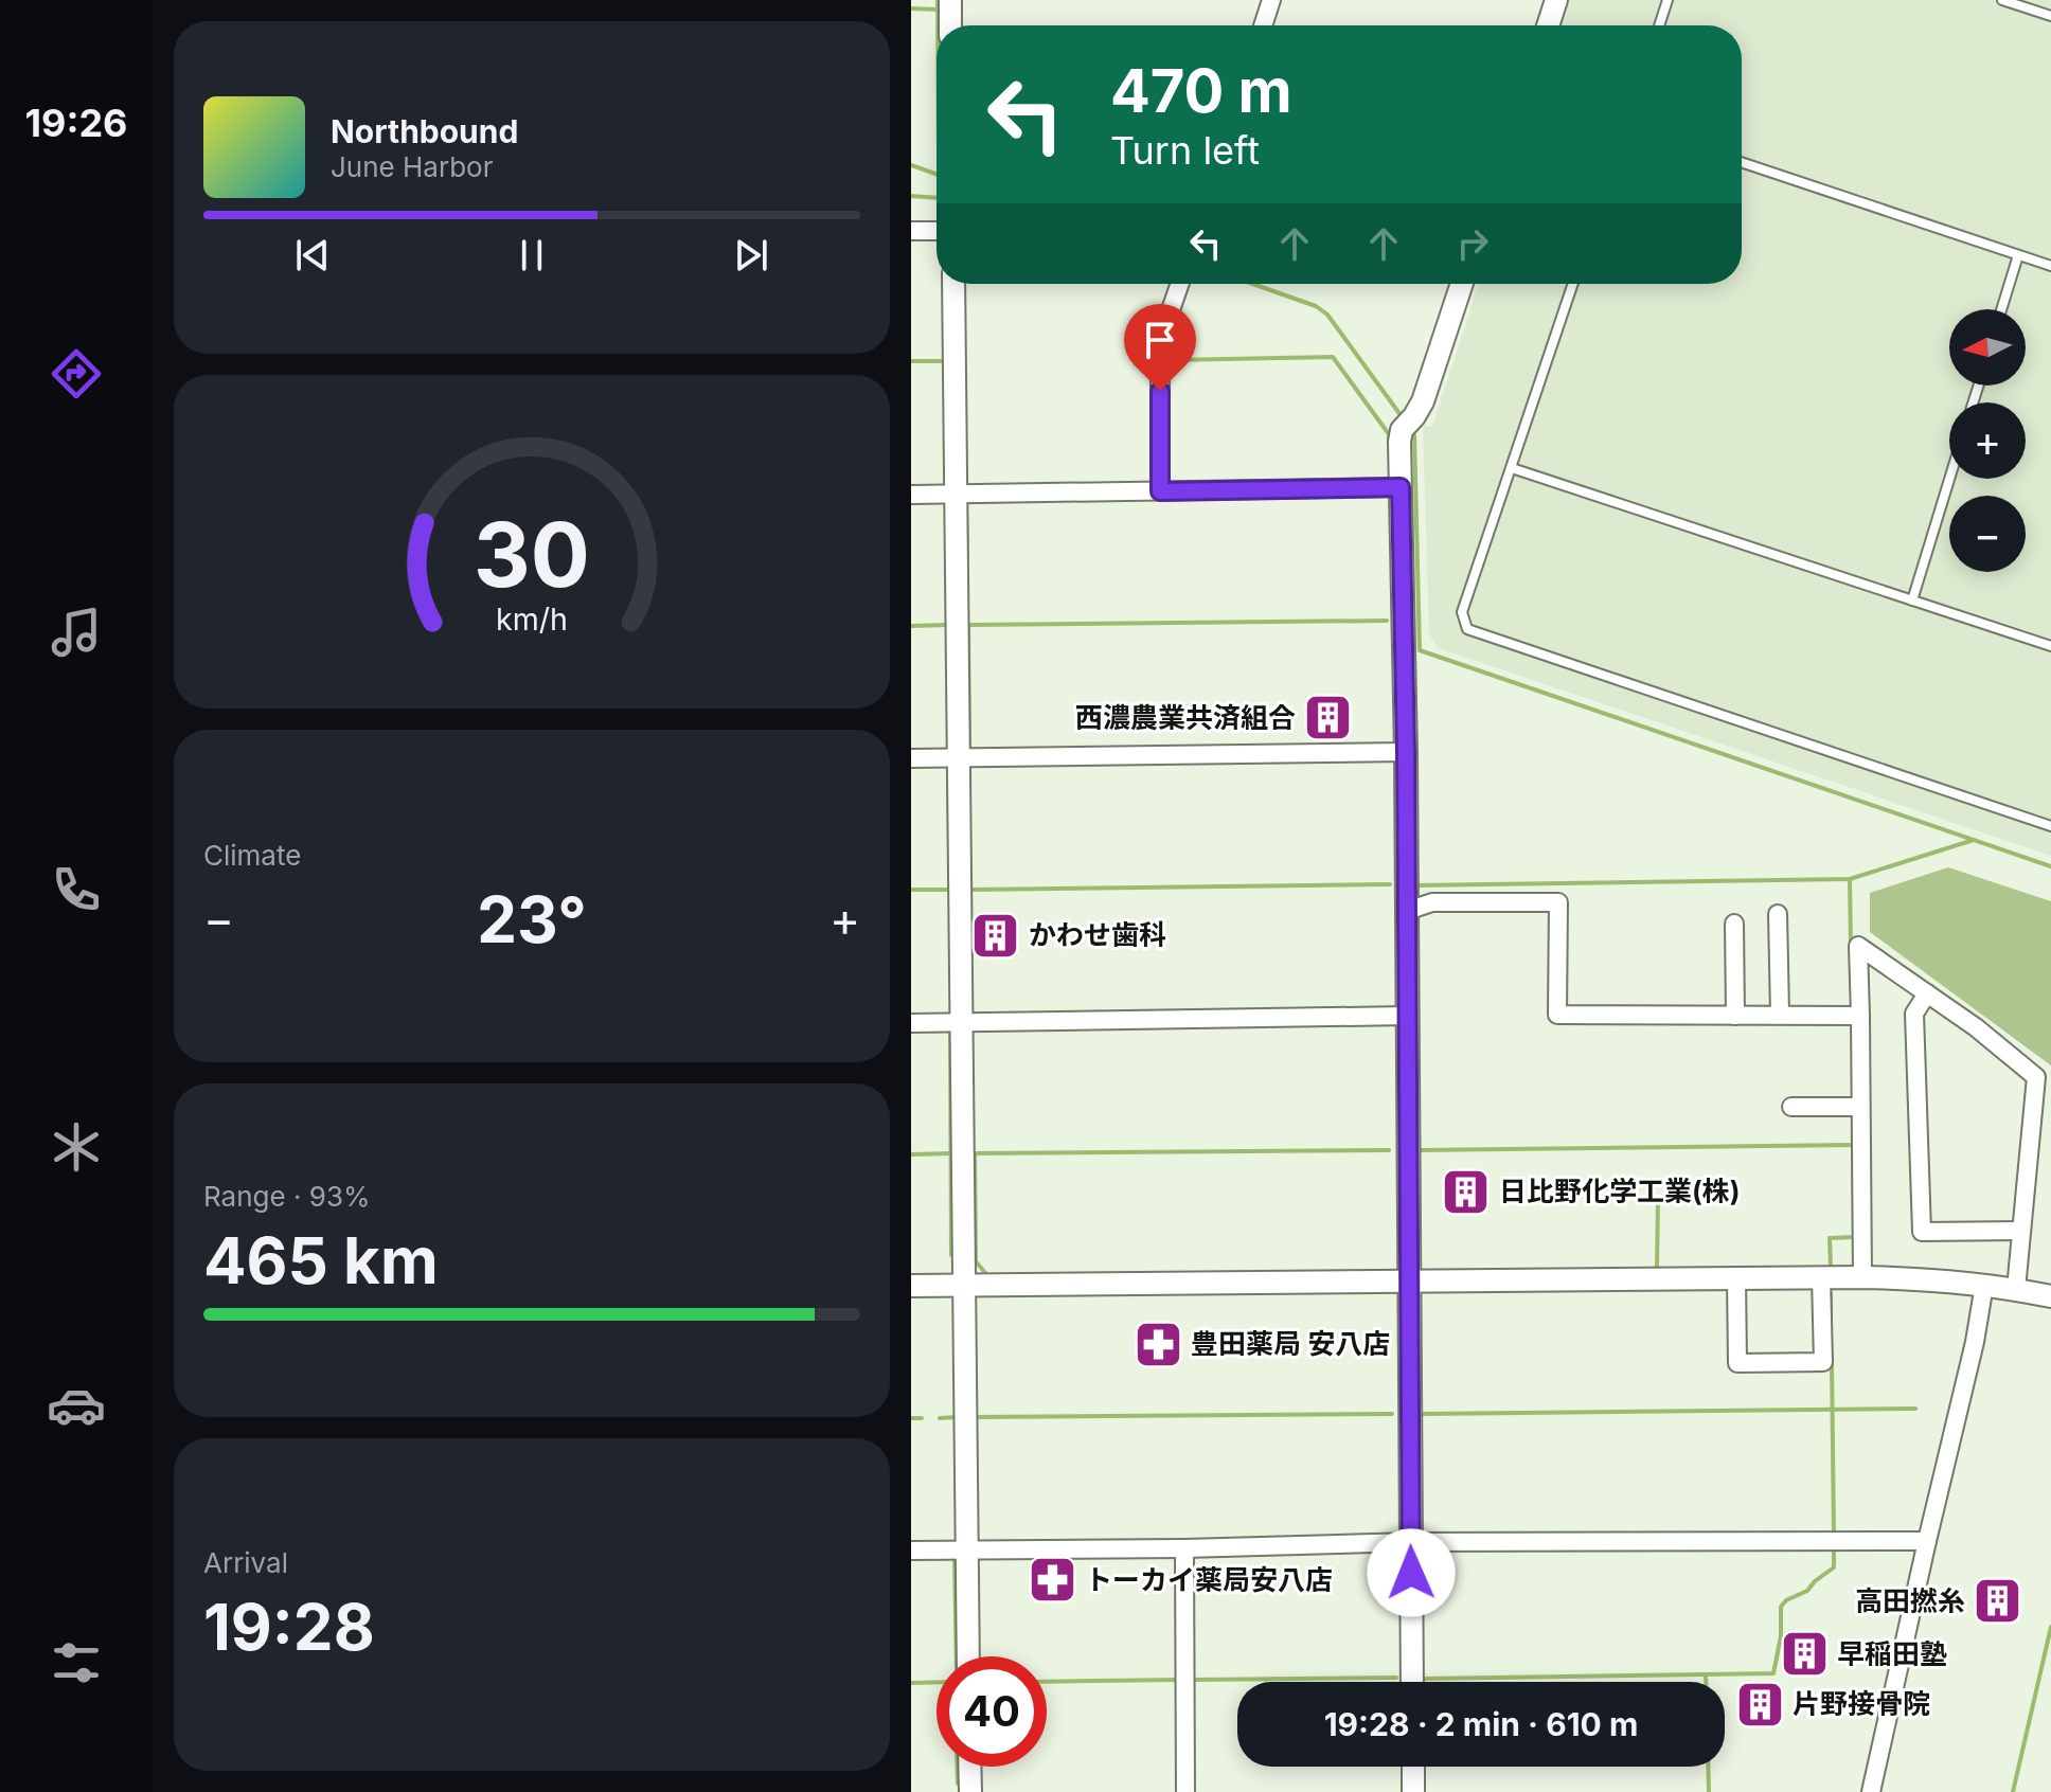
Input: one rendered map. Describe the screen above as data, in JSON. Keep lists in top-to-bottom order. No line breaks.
{"places":{"building":["西濃農業共済組合","かわせ歯科","日比野化学工業(株)","高田撚糸","早稲田塾","片野接骨院"],"pharmacy":["豊田薬局 安八店","トーカイ薬局安八店"]},"north":"left","page":{"tabs":"19:26","turn":["470 m","Turn left"],"song":["Northbound","June Harbor"],"map_buttons":["+","−"],"tile":["Climate",["Range · 93%","465 km"],["Arrival","19:28"]],"heat":["−","23°","+"],"limit":"40","trip":"19:28 · 2 min · 610 m","gauge":["30","km/h"]}}
